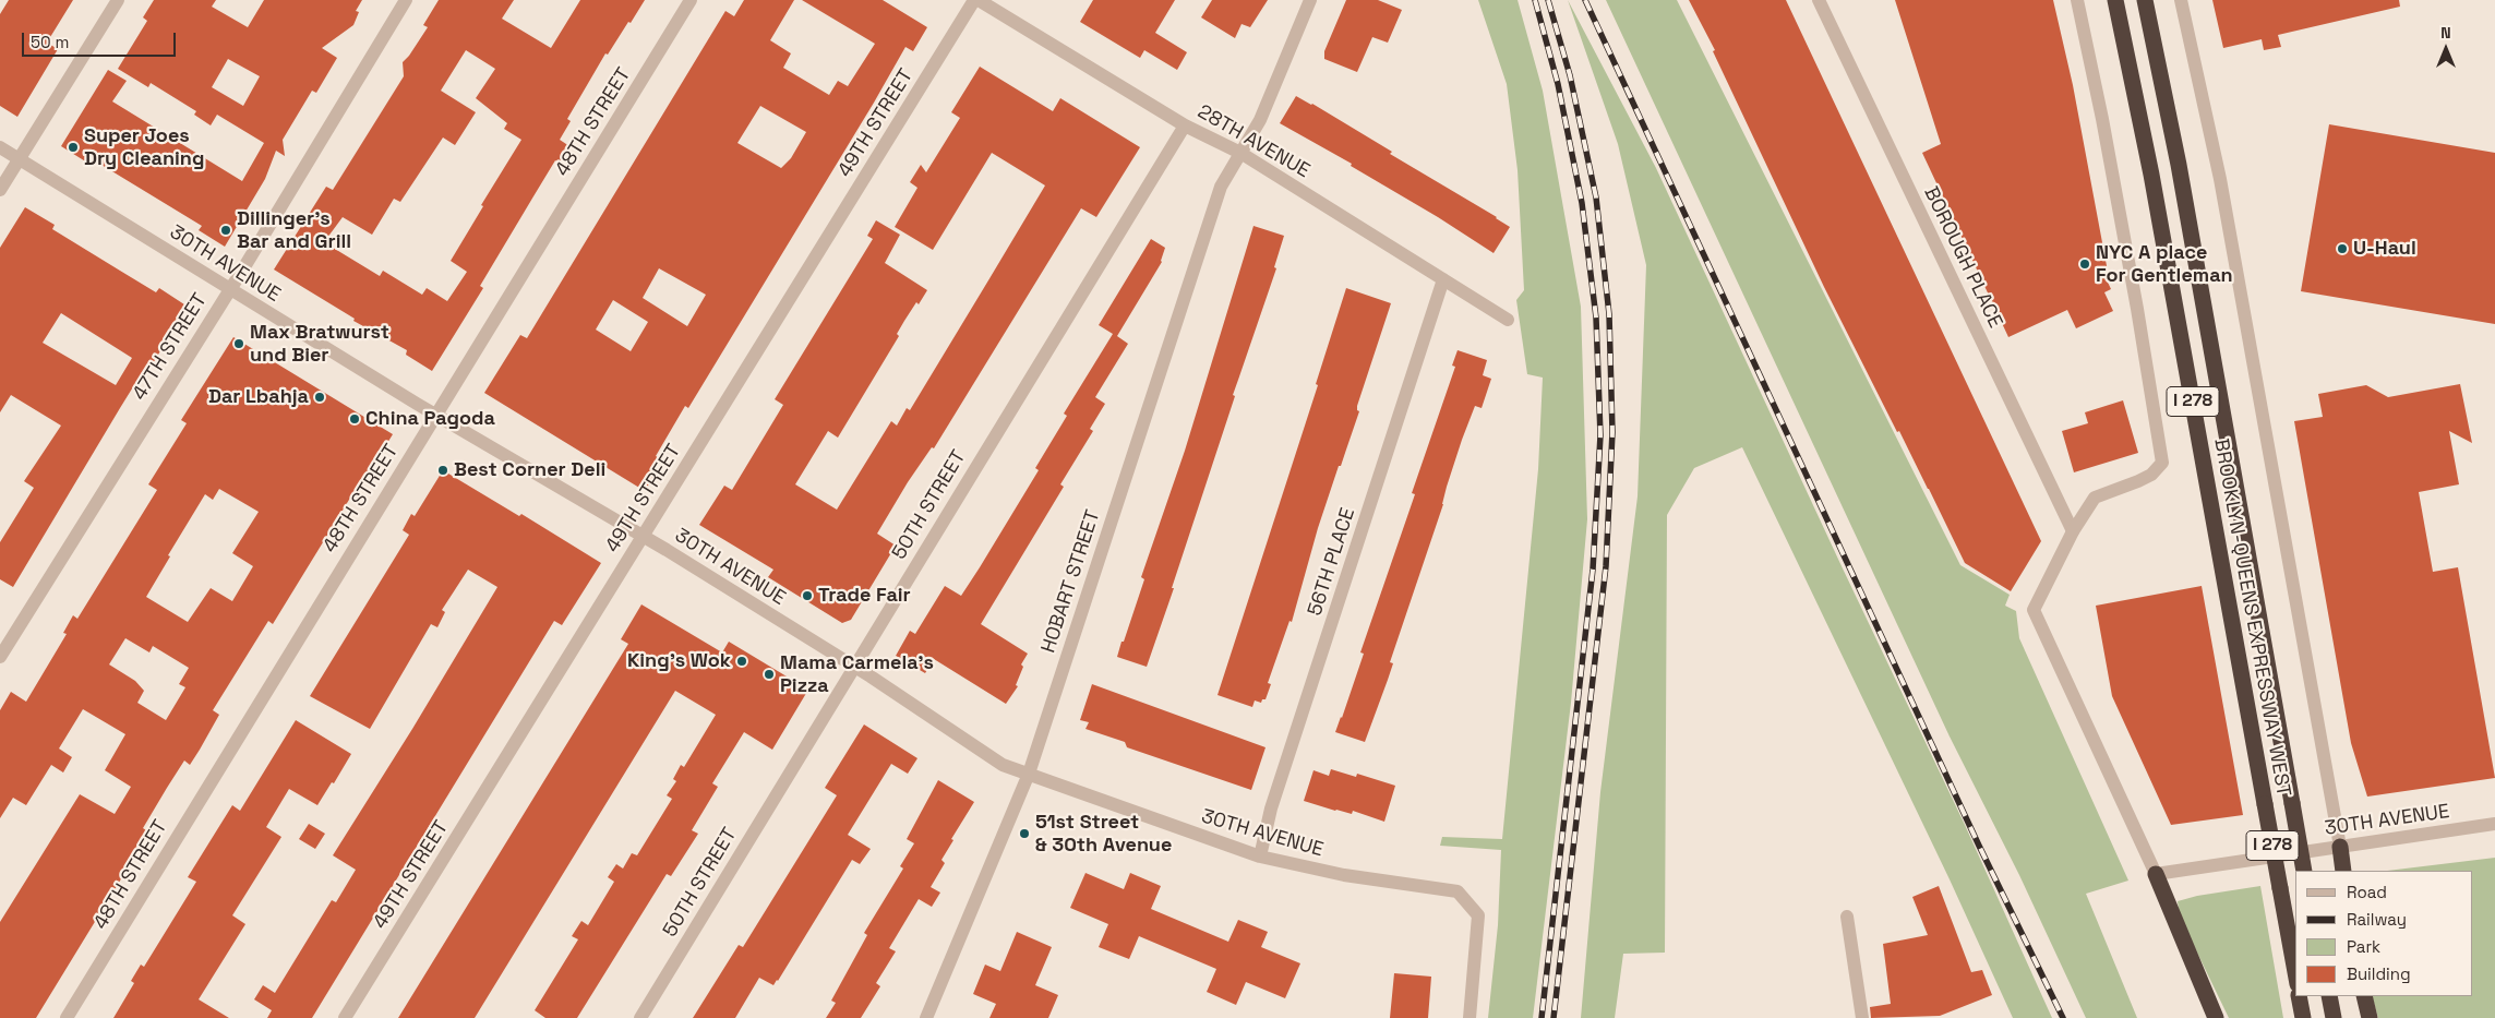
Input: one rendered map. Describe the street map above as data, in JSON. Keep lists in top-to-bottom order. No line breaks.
{"streets":{"highway":["I 278","BROOKLYN-QUEENS EXPRESSWAY WEST"],"street":["48TH STREET","49TH STREET","28TH AVENUE","BOROUGH PLACE","30TH AVENUE","47TH STREET","50TH STREET","56TH PLACE","HOBART STREET"]},"crossings":[["48TH STREET","30TH AVENUE"],["49TH STREET","28TH AVENUE"],["49TH STREET","30TH AVENUE"],["28TH AVENUE","50TH STREET"],["28TH AVENUE","56TH PLACE"],["28TH AVENUE","HOBART STREET"],["30TH AVENUE","47TH STREET"],["30TH AVENUE","50TH STREET"],["30TH AVENUE","56TH PLACE"],["30TH AVENUE","HOBART STREET"]],"places":["Super Joes Dry Cleaning","Dillinger's Bar and Grill","U-Haul","NYC A place For Gentleman","Max Bratwurst und Bier","Dar Lbahja","China Pagoda","Best Corner Deli","Trade Fair","King's Wok","Mama Carmela's Pizza","51st Street & 30th Avenue"],"legend":["Road","Railway","Park","Building"],"scale_bar":"50 m","north":"top"}
